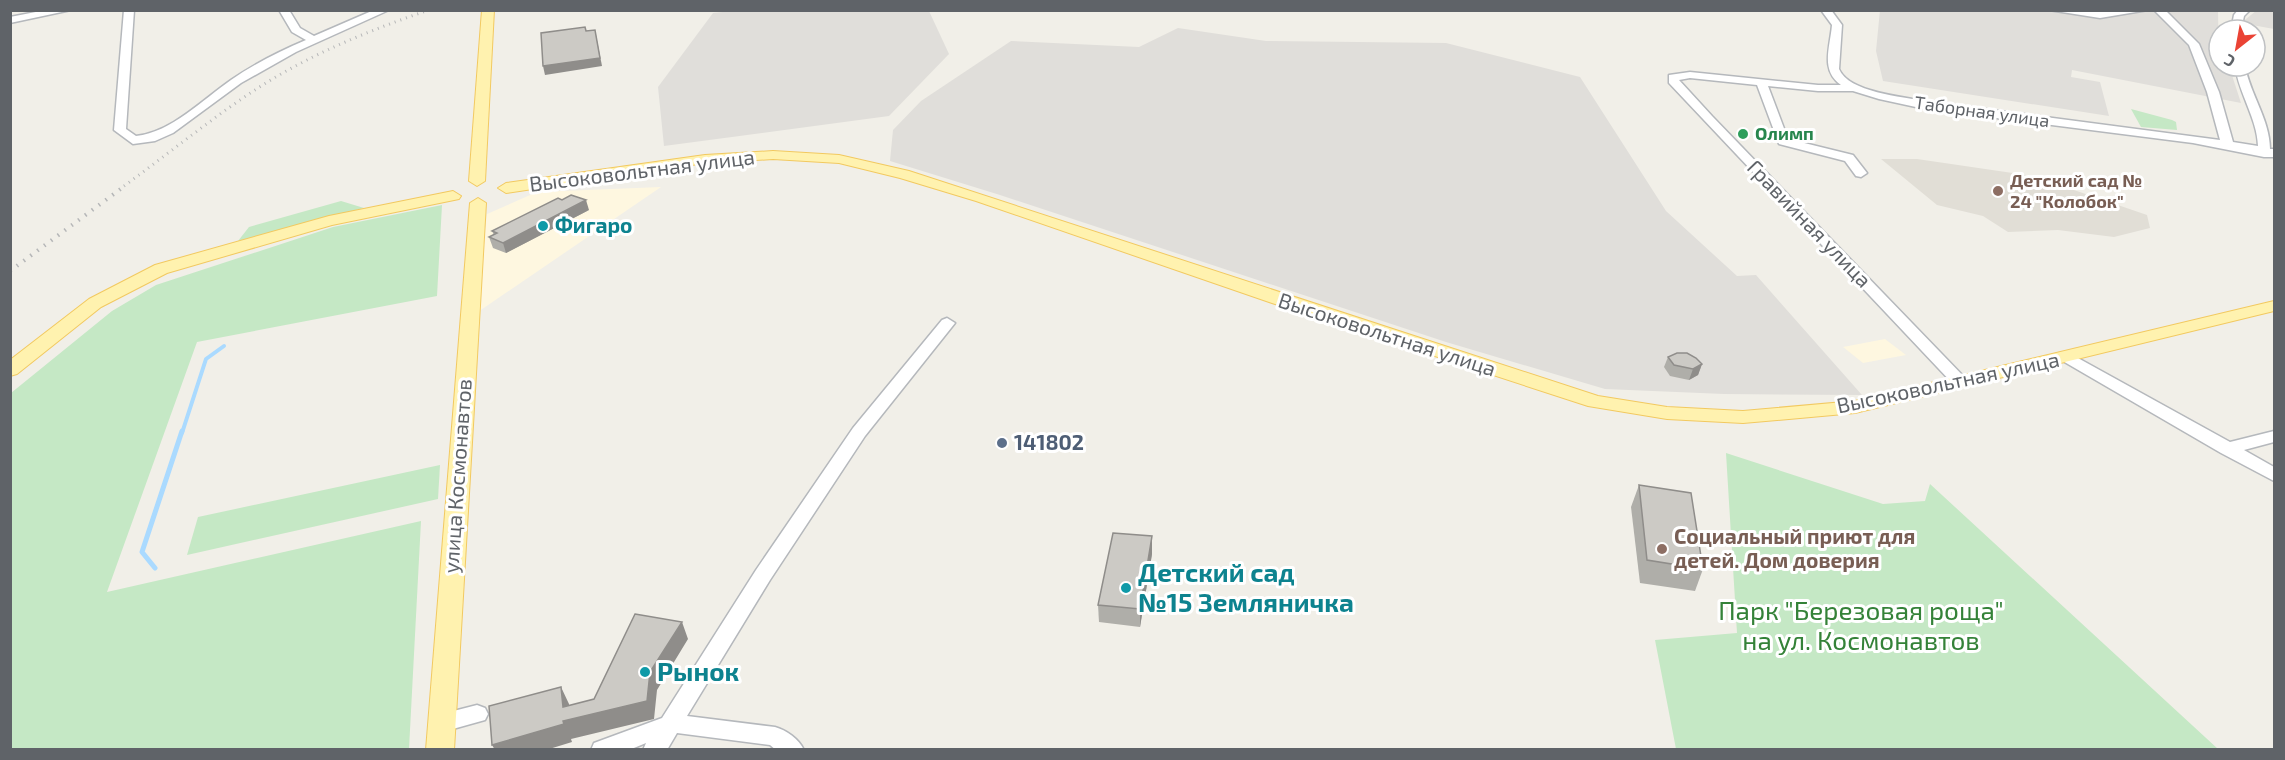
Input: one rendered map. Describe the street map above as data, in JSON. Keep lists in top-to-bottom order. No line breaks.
{"streets":{"main road":["Высоковольтная улица","улица Космонавтов"],"street":["Таборная улица","Гравийная улица"]},"crossings":[["Таборная улица","Гравийная улица"],["Высоковольтная улица","Гравийная улица"],["Высоковольтная улица","улица Космонавтов"]],"parks":["Парк \"Березовая роща\" на ул. Космонавтов"],"places":["Олимп","Детский сад № 24 \"Колобок\"","Фигаро","141802","Социальный приют для детей. Дом доверия","Детский сад №15 Земляничка","Рынок"],"north":"bottom left"}
